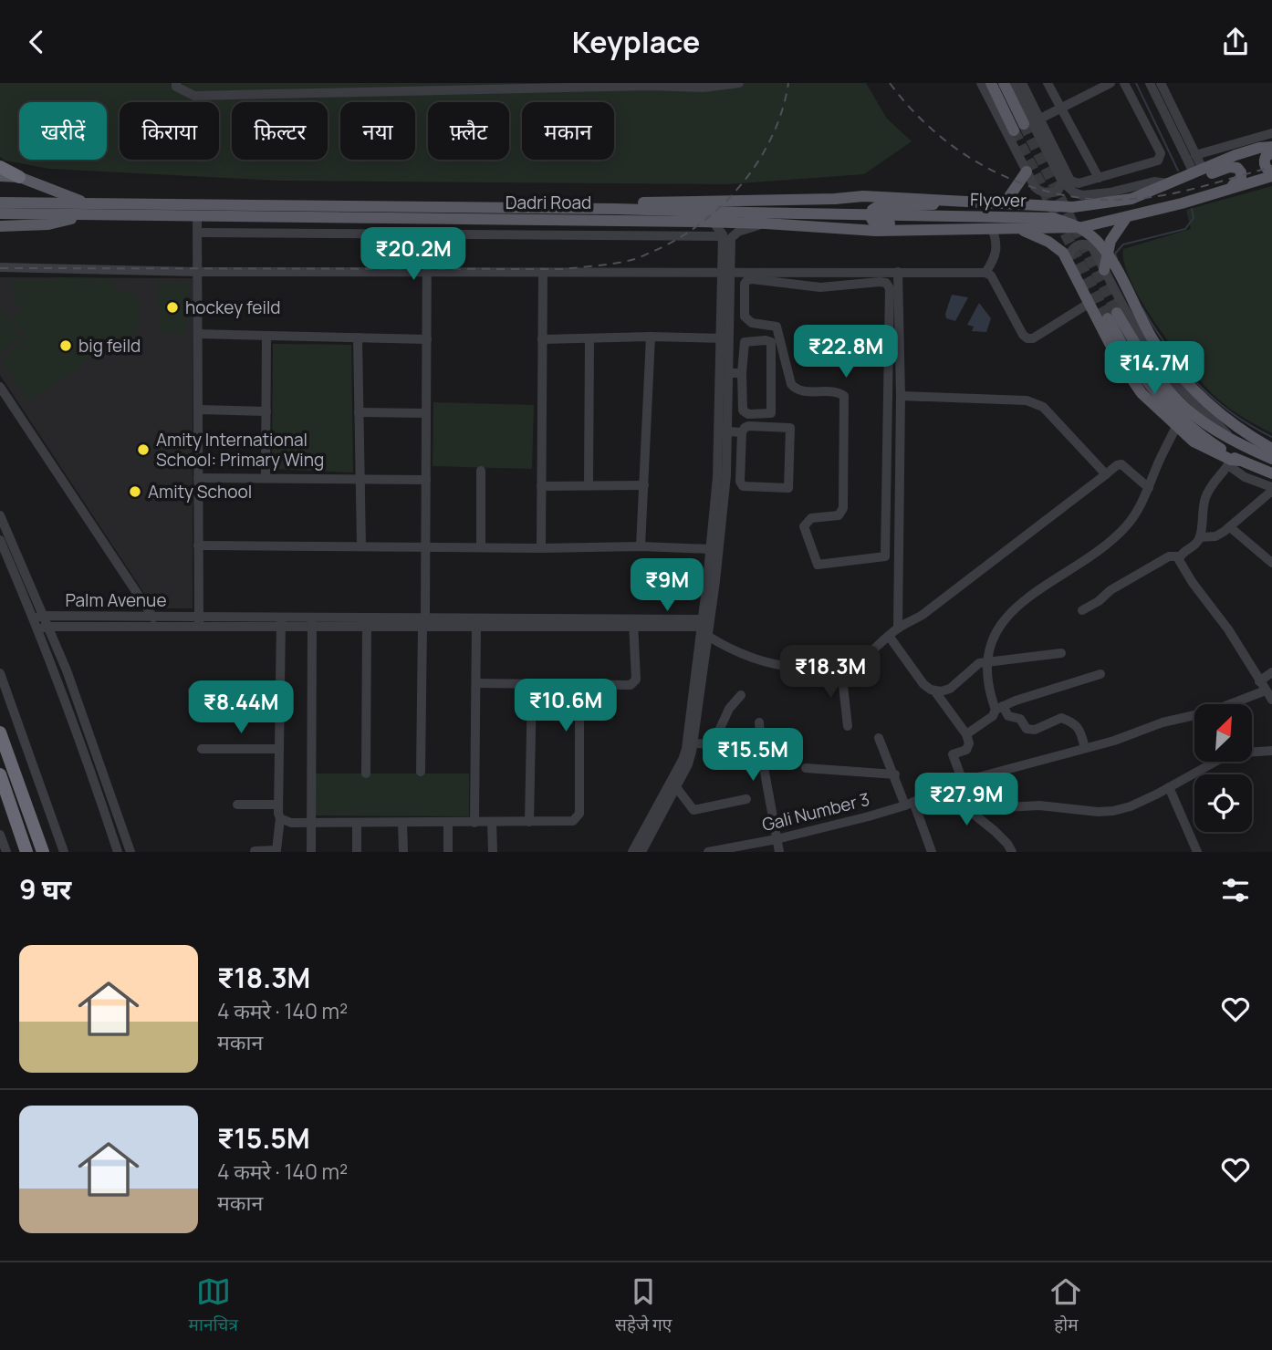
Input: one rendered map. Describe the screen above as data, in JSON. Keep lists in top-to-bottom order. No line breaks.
{"streets":{"main road":["Flyover","Dadri Road"],"street":["Palm Avenue","Gali Number 3"]},"crossings":[["Flyover","Dadri Road"]],"places":["hockey feild","big feild","Amity International School: Primary Wing","Amity School"],"north":"top right","page":{"header":"Keyplace","chip":["खरीदें","किराया","फ़िल्टर","नया","फ़्लैट","मकान"],"price":["₹20.2M","₹22.8M","₹14.7M","₹9M","₹18.3M","₹10.6M","₹8.44M","₹15.5M","₹27.9M"],"heading":"9 घर","list":[{"name":"₹18.3M","note":"4 कमरे · 140 m² · मकान"},{"name":"₹15.5M","note":"4 कमरे · 140 m² · मकान"}],"tabs":["मानचित्र","सहेजे गए","होम"]}}
